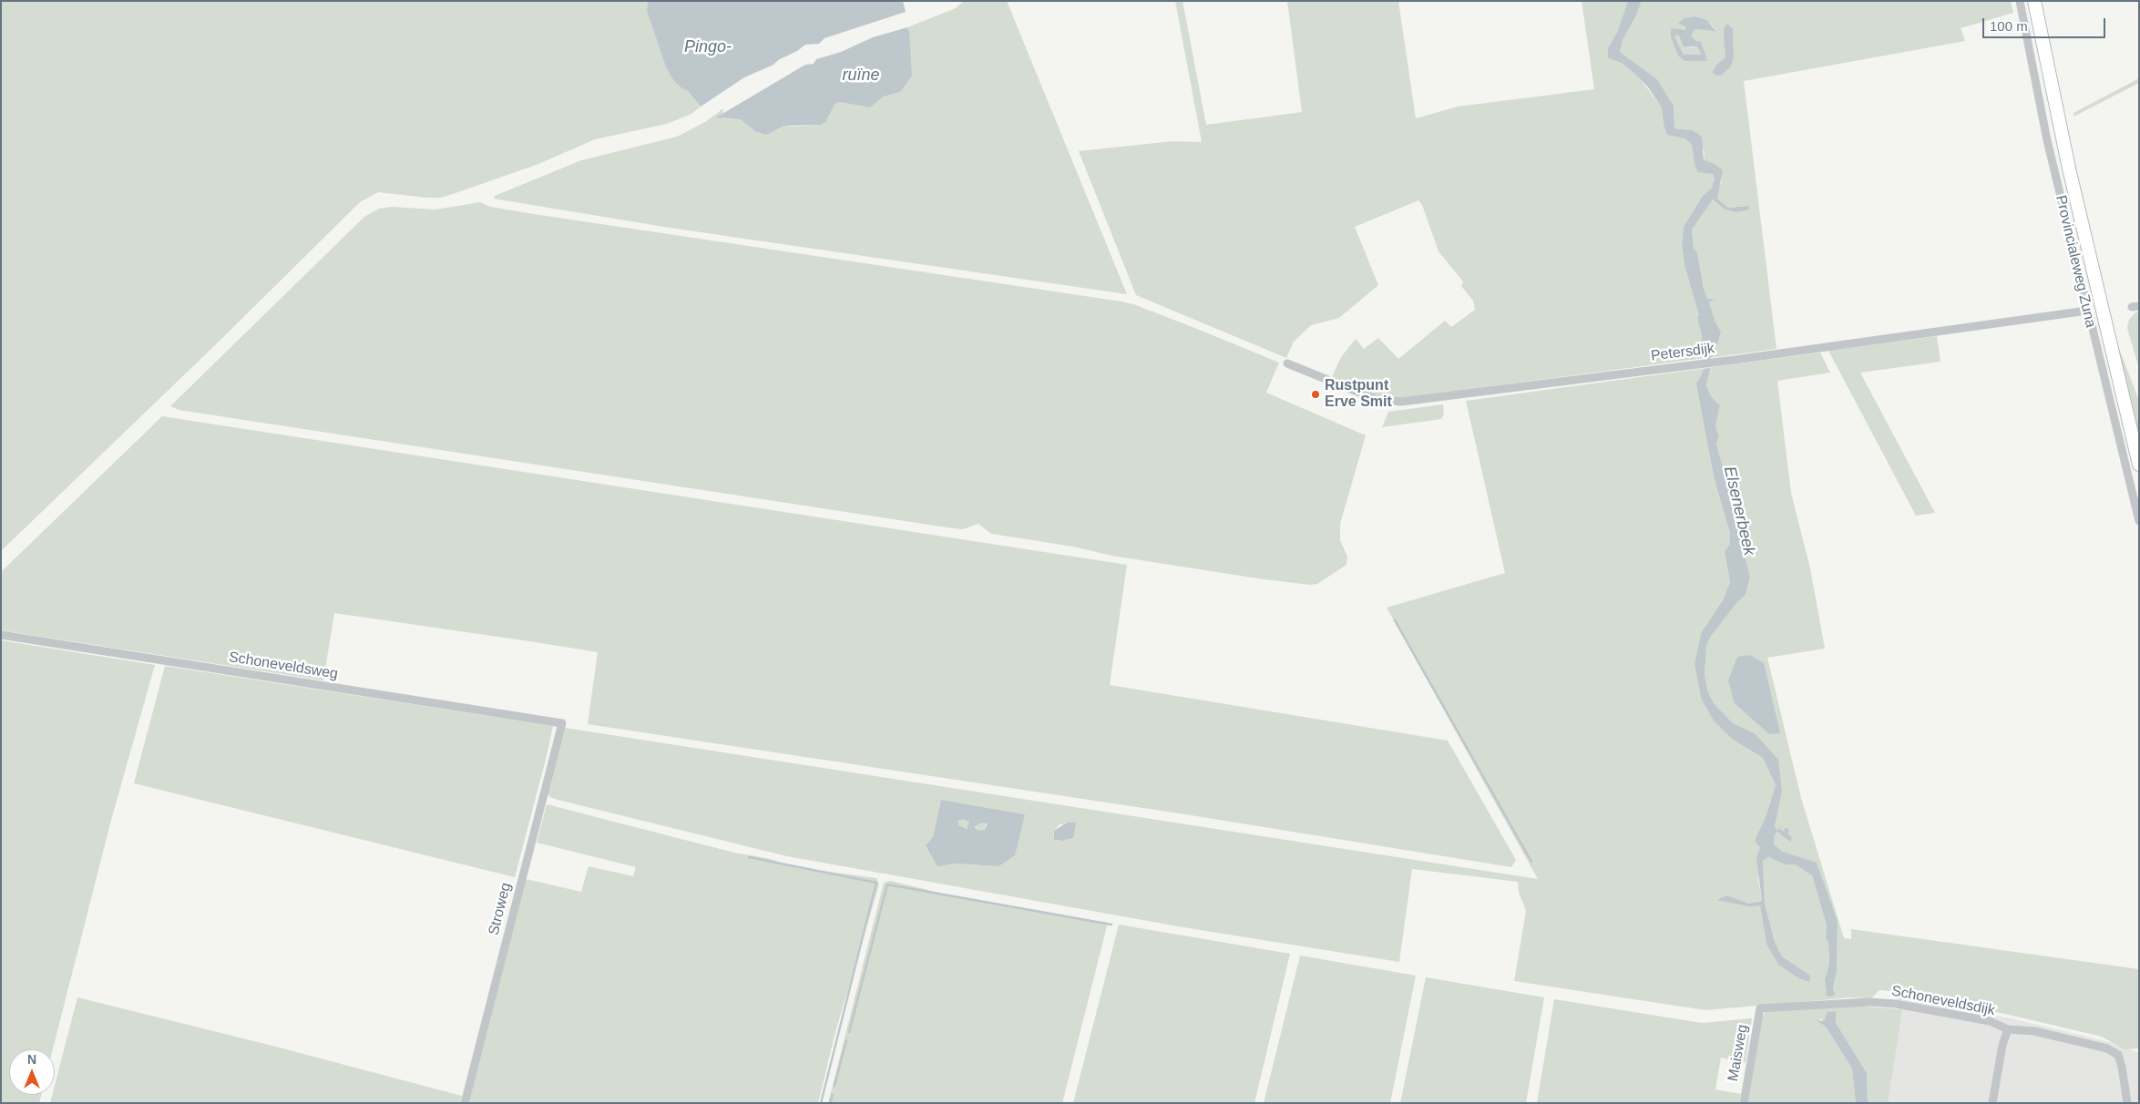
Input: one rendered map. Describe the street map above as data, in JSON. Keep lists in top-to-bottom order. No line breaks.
{"streets":{"main road":["Provincialeweg Zuna"],"street":["Petersdijk","Schoneveldsweg","Stroweg","Schoneveldsdijk","Maisweg"]},"crossings":[["Provincialeweg Zuna","Petersdijk"],["Schoneveldsweg","Stroweg"],["Schoneveldsdijk","Maisweg"]],"water":["Pingo-","ruïne","Elsenerbeek"],"places":["Rustpunt Erve Smit"],"scale_bar":"100 m","north":"top"}
